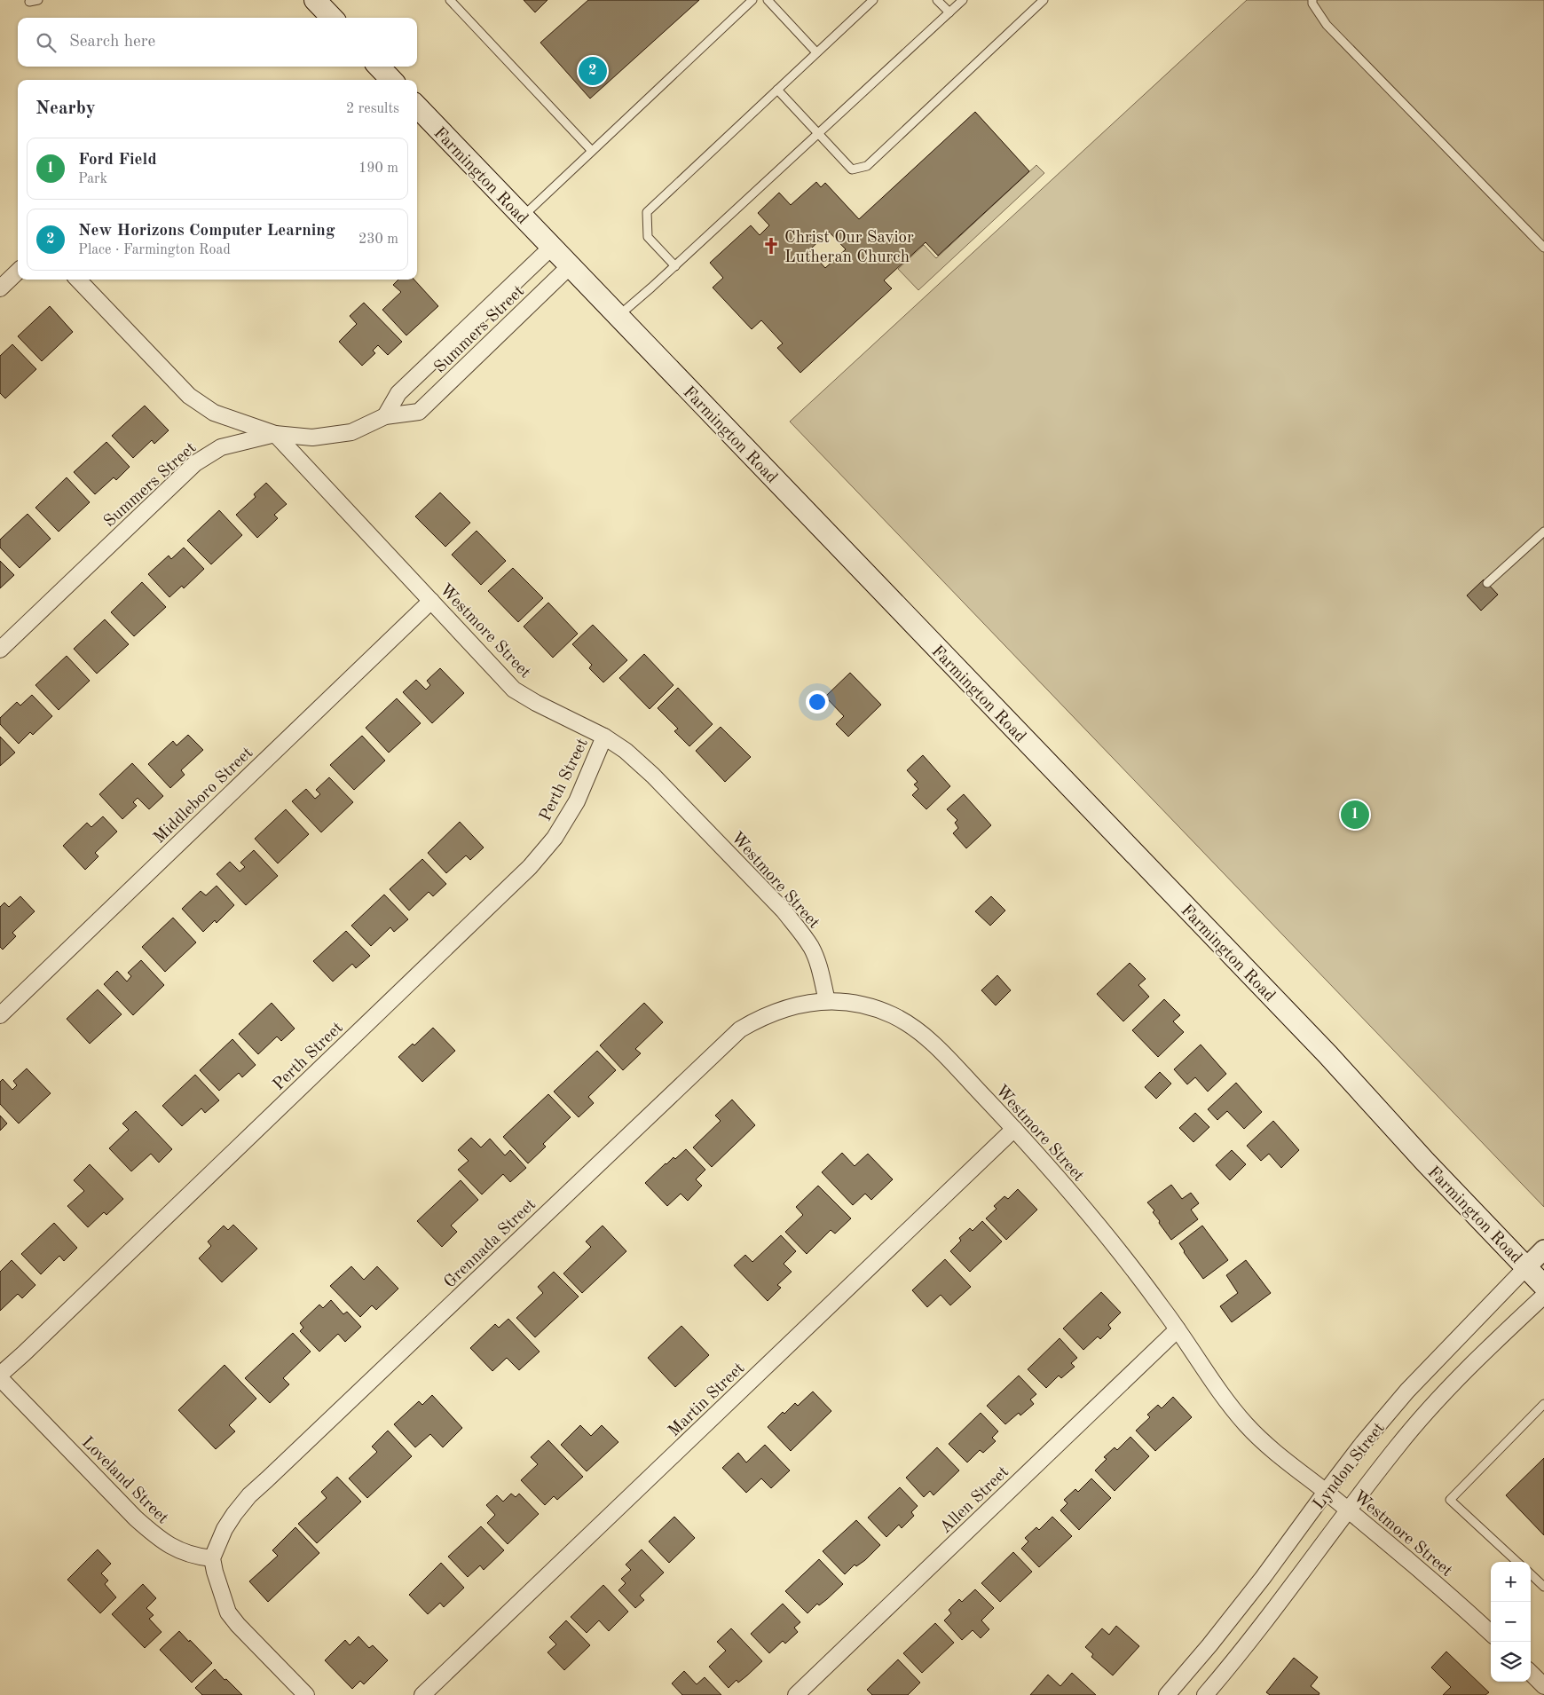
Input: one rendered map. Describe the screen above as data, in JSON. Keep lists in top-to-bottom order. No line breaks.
{"streets":{"main road":["Farmington Road"],"street":["Summers Street","Westmore Street","Perth Street","Middleboro Street","Grennada Street","Martin Street","Lyndon Street","Loveland Street","Allen Street"]},"crossings":[["Farmington Road","Summers Street"],["Farmington Road","Lyndon Street"],["Summers Street","Westmore Street"],["Westmore Street","Perth Street"],["Westmore Street","Middleboro Street"],["Westmore Street","Grennada Street"],["Westmore Street","Martin Street"],["Westmore Street","Lyndon Street"],["Westmore Street","Allen Street"],["Grennada Street","Loveland Street"]],"places":{"church":["Christ Our Savior Lutheran Church"]},"page":{"search":"Search here","pins":["2","1"],"heading":["Nearby","2 results"],"list":[{"mark":"1","name":"Ford Field","note":"Park","value":"190 m"},{"mark":"2","name":"New Horizons Computer Learning","note":"Place · Farmington Road","value":"230 m"}],"map_buttons":["+","−"]}}
